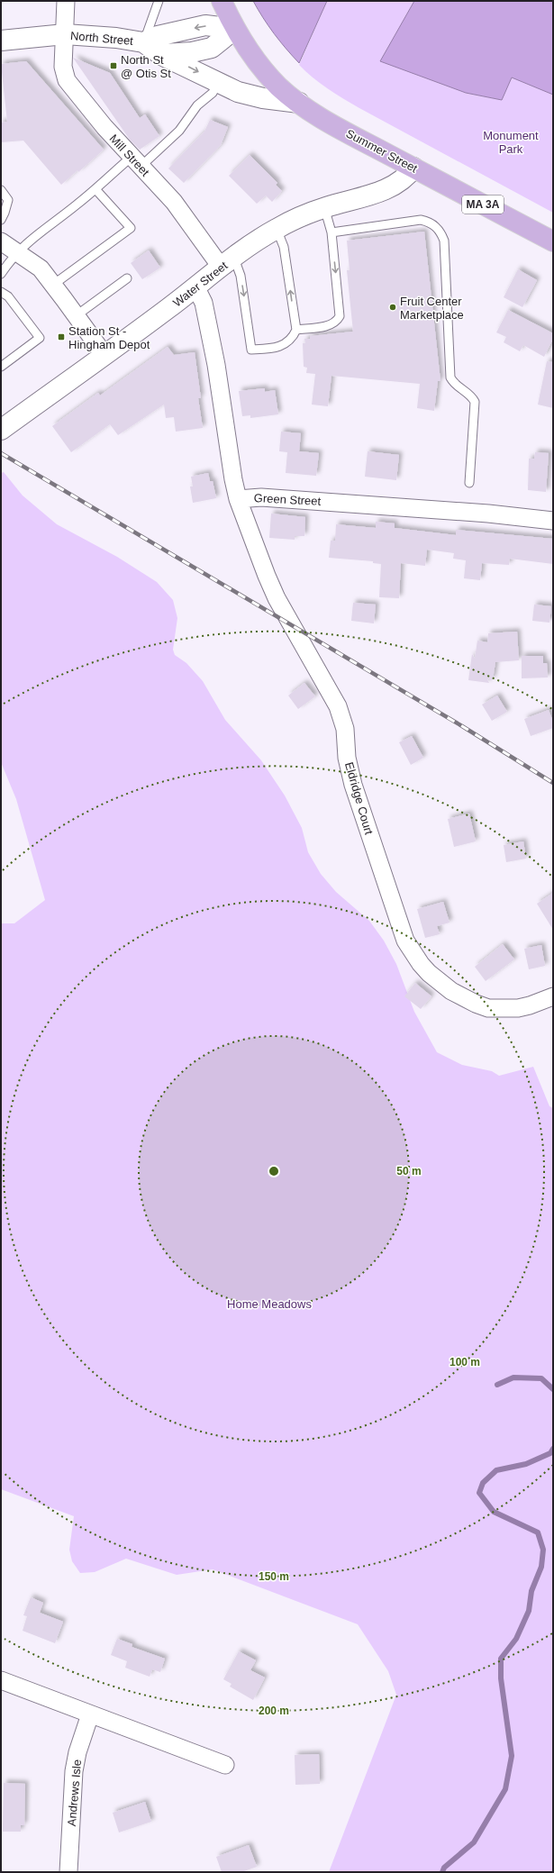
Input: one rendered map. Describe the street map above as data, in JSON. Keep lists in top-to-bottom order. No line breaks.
{"streets":{"main road":["North Street","Summer Street","MA 3A","Water Street"],"street":["Mill Street","Green Street","Eldridge Court","Andrews Isle"]},"crossings":[["North Street","Summer Street"],["North Street","Mill Street"],["Summer Street","MA 3A"],["Summer Street","Water Street"],["Mill Street","Water Street"],["Water Street","Green Street"],["Green Street","Eldridge Court"]],"parks":["Monument Park","Home Meadows"],"places":{"transit":["North St @ Otis St","Station St - Hingham Depot"],"other":["Fruit Center Marketplace"]},"rings":["50 m","100 m","150 m","200 m"]}
